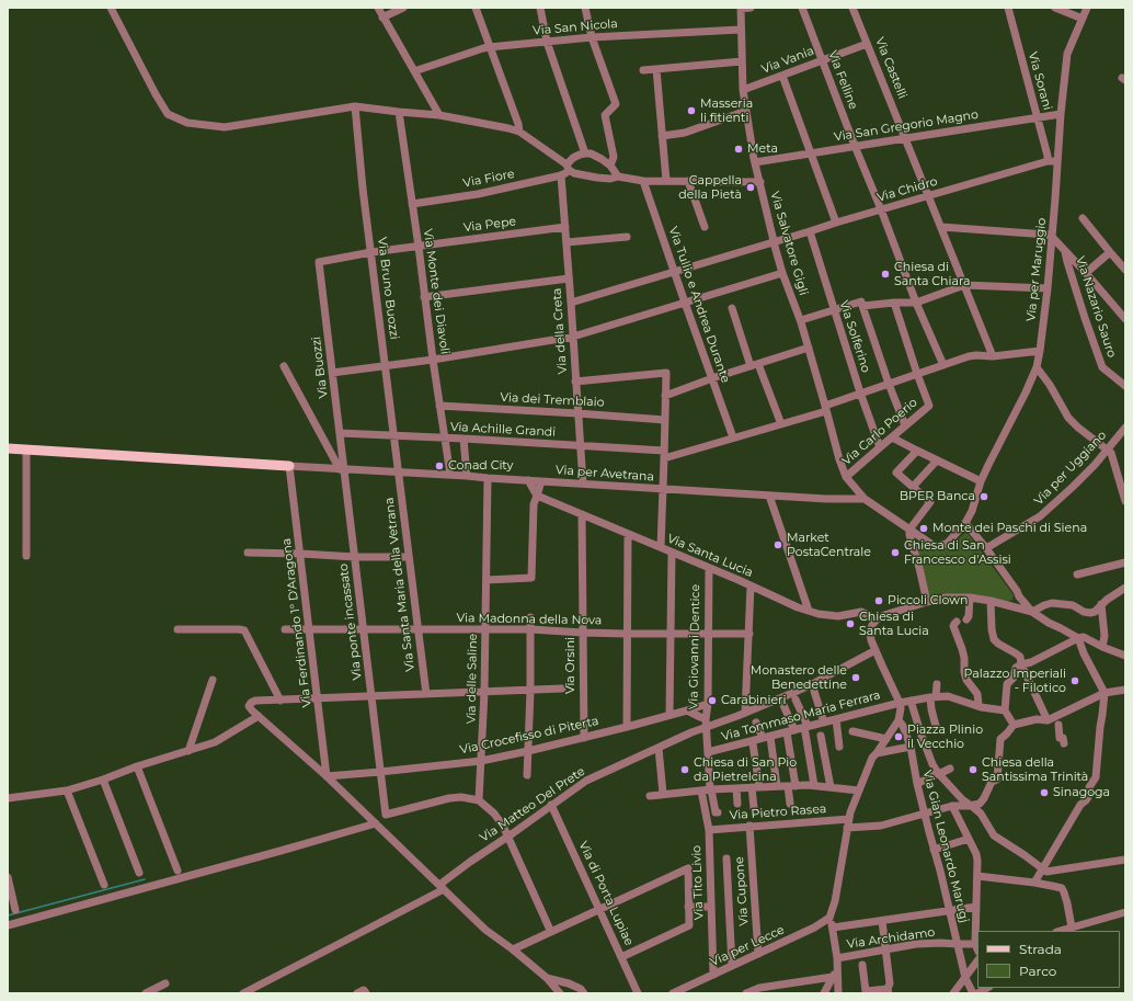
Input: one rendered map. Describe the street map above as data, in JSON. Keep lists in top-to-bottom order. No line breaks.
{"streets":{"street":["Via San Nicola","Via Vania","Via Castelli","Via Felline","Via Sorani","Via San Gregorio Magno","Via Fiore","Via Chidro","Via Pepe","Via Salvatore Gigli","Via per Maruggio","Via Bruno Buozzi","Via Monte dei Diavoli","Via Tullio e Andrea Durante","Via Nazario Sauro","Via della Creta","Via Solferino","Via Buozzi","Via dei Tremblaio","Via Achille Grandi","Via Carlo Poerio","Via per Uggiano","Via per Avetrana","Via Santa Lucia","Via Santa Maria della Vetrana","Via Madonna della Nova","Via ponte incassato","Via Ferdinando 1° D'Aragona","Via Giovanni Dentice","Via Orsini","Via delle Saline","Via Tommaso Maria Ferrara","Via Crocefisso di Piterta","Via Matteo Del Prete","Via Pietro Rasea","Via Gian Leonardo Marugj","Via Tito Livio","Via Cupone","Via di Porta Lupiae","Via Archidamo","Via per Lecce"]},"crossings":[["Via San Nicola","Via Salvatore Gigli"],["Via Vania","Via Castelli"],["Via Vania","Via Felline"],["Via Vania","Via Salvatore Gigli"],["Via Castelli","Via San Gregorio Magno"],["Via Castelli","Via Chidro"],["Via Castelli","Via Achille Grandi"],["Via Felline","Via San Gregorio Magno"],["Via Felline","Via Chidro"],["Via Felline","Via Achille Grandi"],["Via Sorani","Via San Gregorio Magno"],["Via Sorani","Via Chidro"],["Via San Gregorio Magno","Via Salvatore Gigli"],["Via San Gregorio Magno","Via per Maruggio"],["Via Fiore","Via Monte dei Diavoli"],["Via Fiore","Via della Creta"],["Via Chidro","Via Salvatore Gigli"],["Via Chidro","Via per Maruggio"],["Via Chidro","Via Tullio e Andrea Durante"],["Via Chidro","Via della Creta"],["Via Chidro","Via Solferino"],["Via Pepe","Via Bruno Buozzi"],["Via Pepe","Via Monte dei Diavoli"],["Via Pepe","Via della Creta"],["Via Pepe","Via Buozzi"],["Via Salvatore Gigli","Via Achille Grandi"],["Via Salvatore Gigli","Via Carlo Poerio"],["Via Salvatore Gigli","Via per Avetrana"],["Via per Maruggio","Via Achille Grandi"],["Via Bruno Buozzi","Via Achille Grandi"],["Via Bruno Buozzi","Via per Avetrana"],["Via Bruno Buozzi","Via Santa Maria della Vetrana"],["Via Monte dei Diavoli","Via dei Tremblaio"],["Via Monte dei Diavoli","Via Achille Grandi"],["Via Monte dei Diavoli","Via per Avetrana"],["Via Tullio e Andrea Durante","Via Achille Grandi"],["Via della Creta","Via dei Tremblaio"],["Via della Creta","Via Achille Grandi"],["Via della Creta","Via per Avetrana"],["Via Solferino","Via Achille Grandi"],["Via Solferino","Via Carlo Poerio"],["Via Buozzi","Via Achille Grandi"],["Via Buozzi","Via per Avetrana"],["Via Buozzi","Via ponte incassato"],["Via Achille Grandi","Via Carlo Poerio"],["Via per Avetrana","Via Santa Maria della Vetrana"],["Via per Avetrana","Via ponte incassato"],["Via per Avetrana","Via Ferdinando 1° D'Aragona"],["Via per Avetrana","Via delle Saline"],["Via Santa Lucia","Via Giovanni Dentice"],["Via Santa Lucia","Via Orsini"],["Via Santa Maria della Vetrana","Via Madonna della Nova"],["Via Madonna della Nova","Via ponte incassato"],["Via Madonna della Nova","Via Ferdinando 1° D'Aragona"],["Via Madonna della Nova","Via Giovanni Dentice"],["Via Madonna della Nova","Via Orsini"],["Via Madonna della Nova","Via delle Saline"],["Via ponte incassato","Via delle Saline"],["Via ponte incassato","Via Crocefisso di Piterta"],["Via Ferdinando 1° D'Aragona","Via Crocefisso di Piterta"],["Via Giovanni Dentice","Via Tommaso Maria Ferrara"],["Via Giovanni Dentice","Via Crocefisso di Piterta"],["Via Giovanni Dentice","Via Matteo Del Prete"],["Via Orsini","Via Crocefisso di Piterta"],["Via delle Saline","Via Crocefisso di Piterta"],["Via Matteo Del Prete","Via di Porta Lupiae"],["Via Pietro Rasea","Via Tito Livio"],["Via Pietro Rasea","Via Cupone"],["Via Gian Leonardo Marugj","Via Archidamo"],["Via Tito Livio","Via per Lecce"],["Via Cupone","Via per Lecce"]],"places":["Masseria li fitienti","Meta","Cappella della Pietà","Chiesa di Santa Chiara","Conad City","BPER Banca","Monte dei Paschi di Siena","Market PostaCentrale","Chiesa di San Francesco d'Assisi","Piccoli Clown","Chiesa di Santa Lucia","Monastero delle Benedettine","Palazzo Imperiali - Filotico","Carabinieri","Piazza Plinio il Vecchio","Chiesa di San Pio da Pietrelcina","Chiesa della Santissima Trinità","Sinagoga"],"legend":["Strada","Parco"]}
